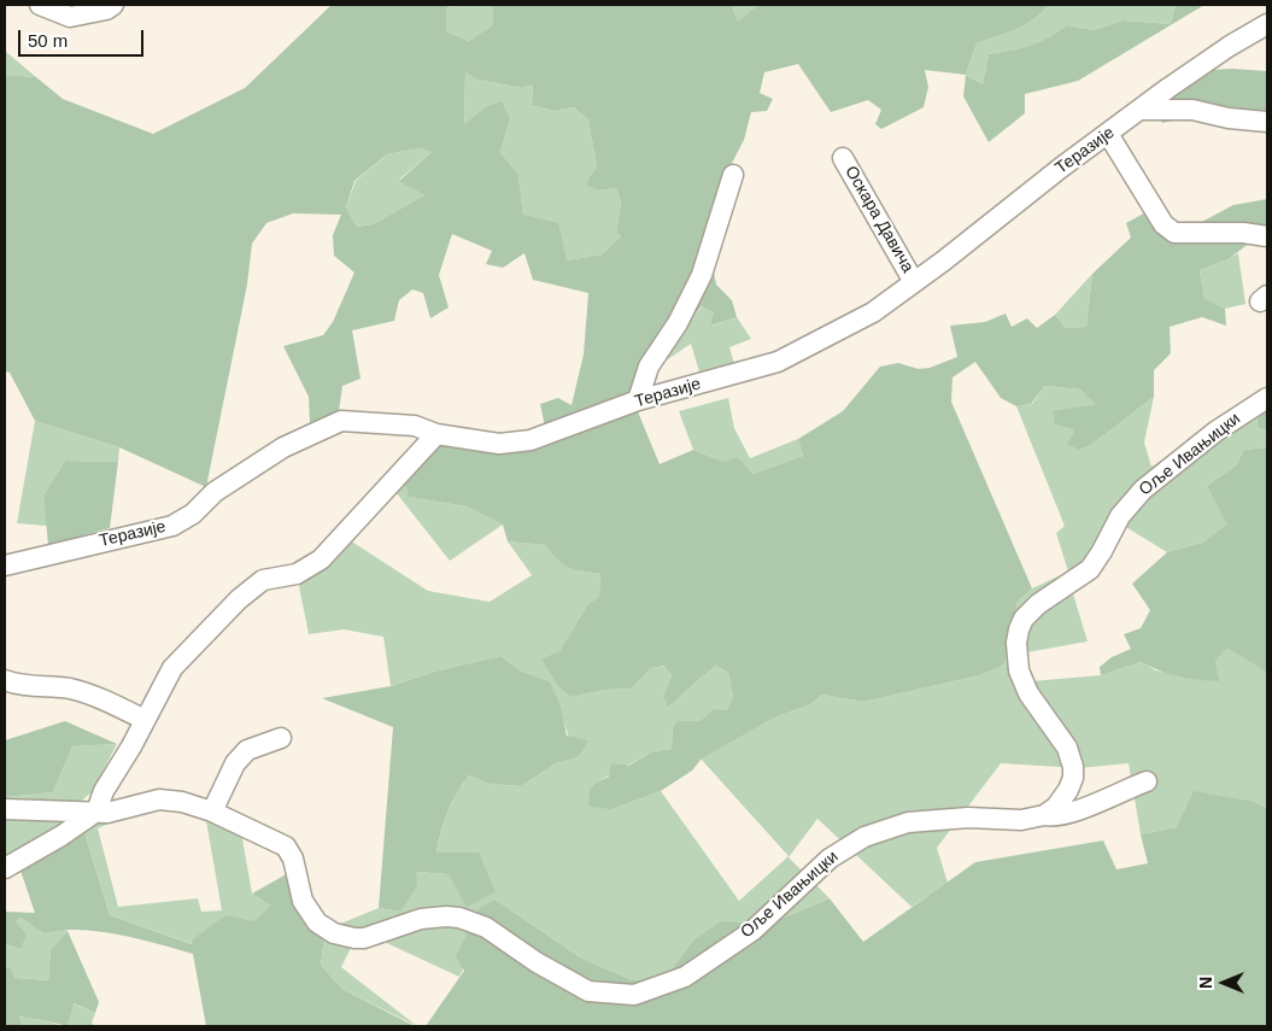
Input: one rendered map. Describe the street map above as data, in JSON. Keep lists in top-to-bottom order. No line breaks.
{"streets":{"street":["Теразије","Оскара Давича","Оље Ивањицки"]},"crossings":[["Теразије","Оскара Давича"]],"scale_bar":"50 m","north":"left"}
